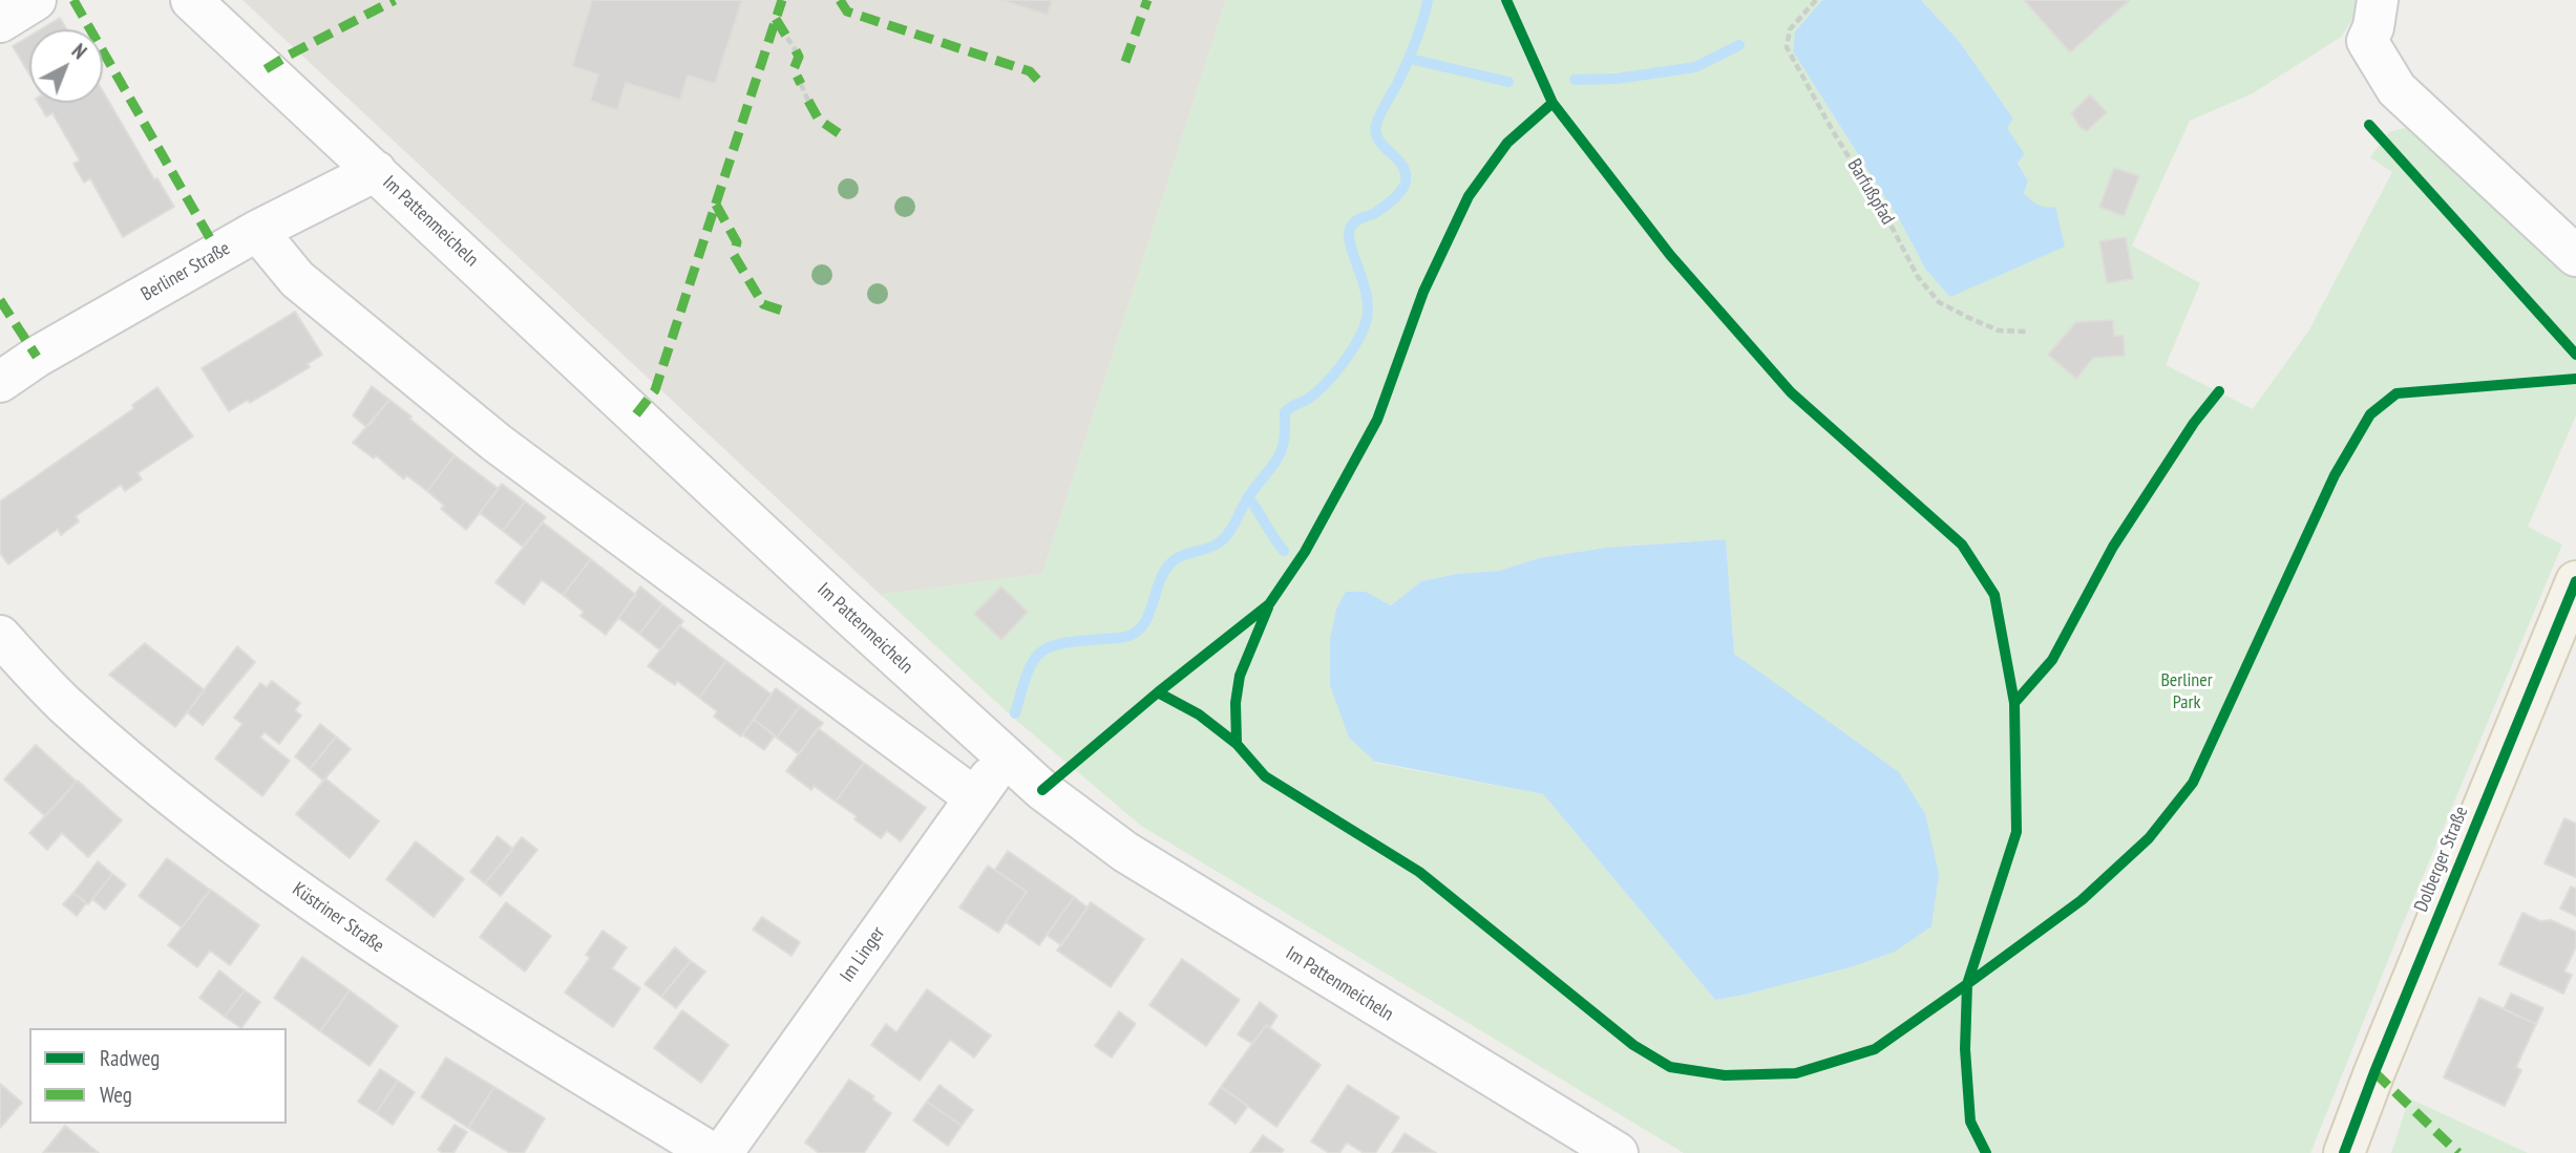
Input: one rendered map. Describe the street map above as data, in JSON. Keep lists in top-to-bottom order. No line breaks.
{"streets":{"main road":["Dolberger Straße"],"street":["Im Pattenmeicheln","Berliner Straße","Küstriner Straße","Im Linger"],"path":["Barfußpfad"]},"crossings":[["Im Pattenmeicheln","Berliner Straße"],["Im Pattenmeicheln","Im Linger"]],"parks":["Berliner Park"],"legend":["Radweg","Weg"],"north":"top right"}
